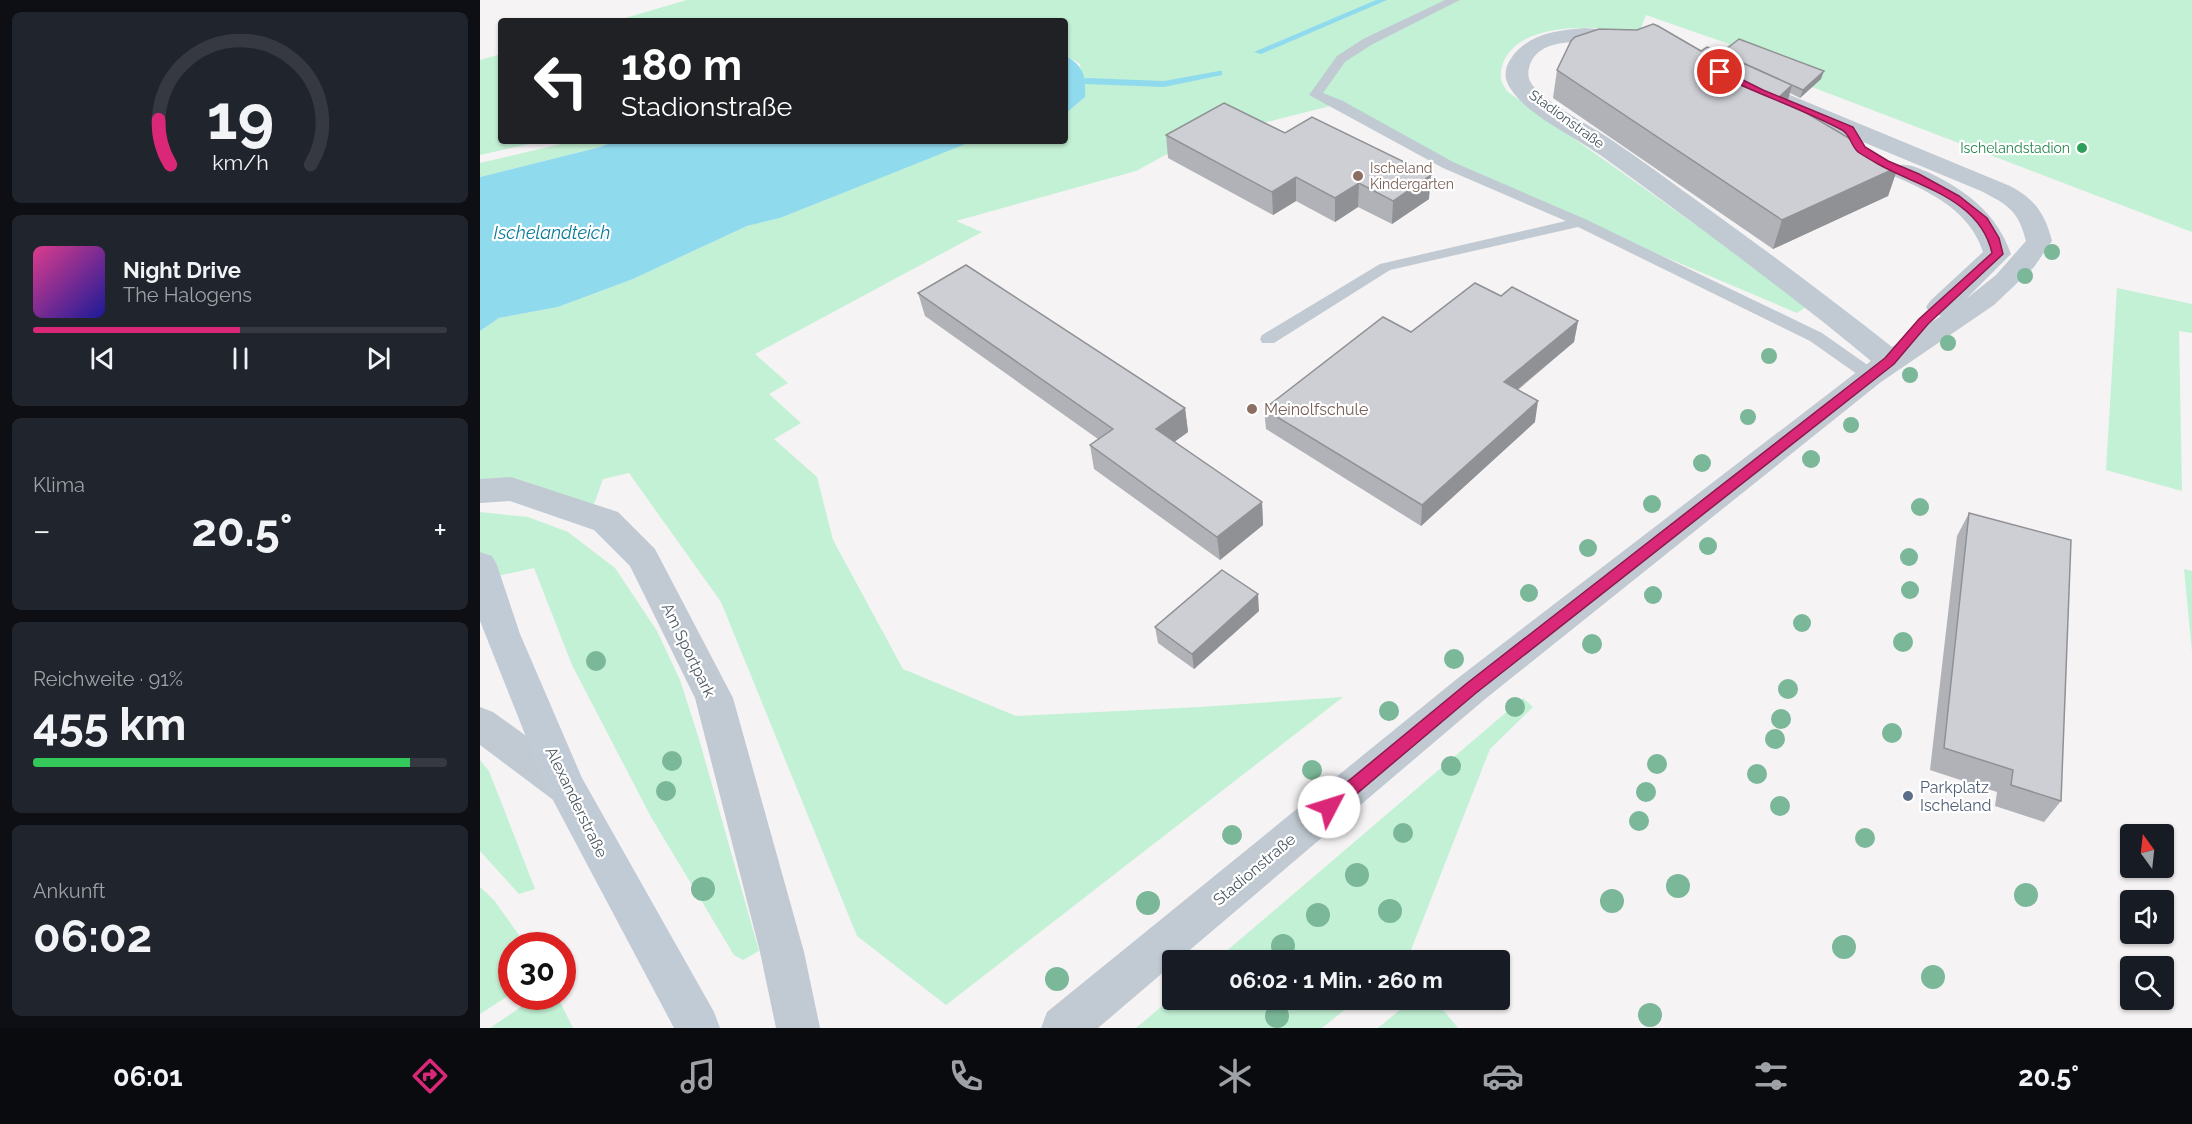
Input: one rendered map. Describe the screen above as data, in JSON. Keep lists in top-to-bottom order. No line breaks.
{"streets":{"main road":["Alexanderstraße"],"street":["Stadionstraße","Am Sportpark"]},"water":["Ischelandteich"],"places":["Ischelandstadion","Ischeland Kindergarten","Meinolfschule","Parkplatz Ischeland"],"north":"top","page":{"turn":["180 m","Stadionstraße"],"song":["Night Drive","The Halogens"],"tile":["Klima",["Reichweite · 91%","455 km"],["Ankunft","06:02"]],"heat":["−","20.5°","+"],"limit":"30","trip":"06:02 · 1 Min. · 260 m","tabs":["06:01","20.5°"],"gauge":["19","km/h"]}}
